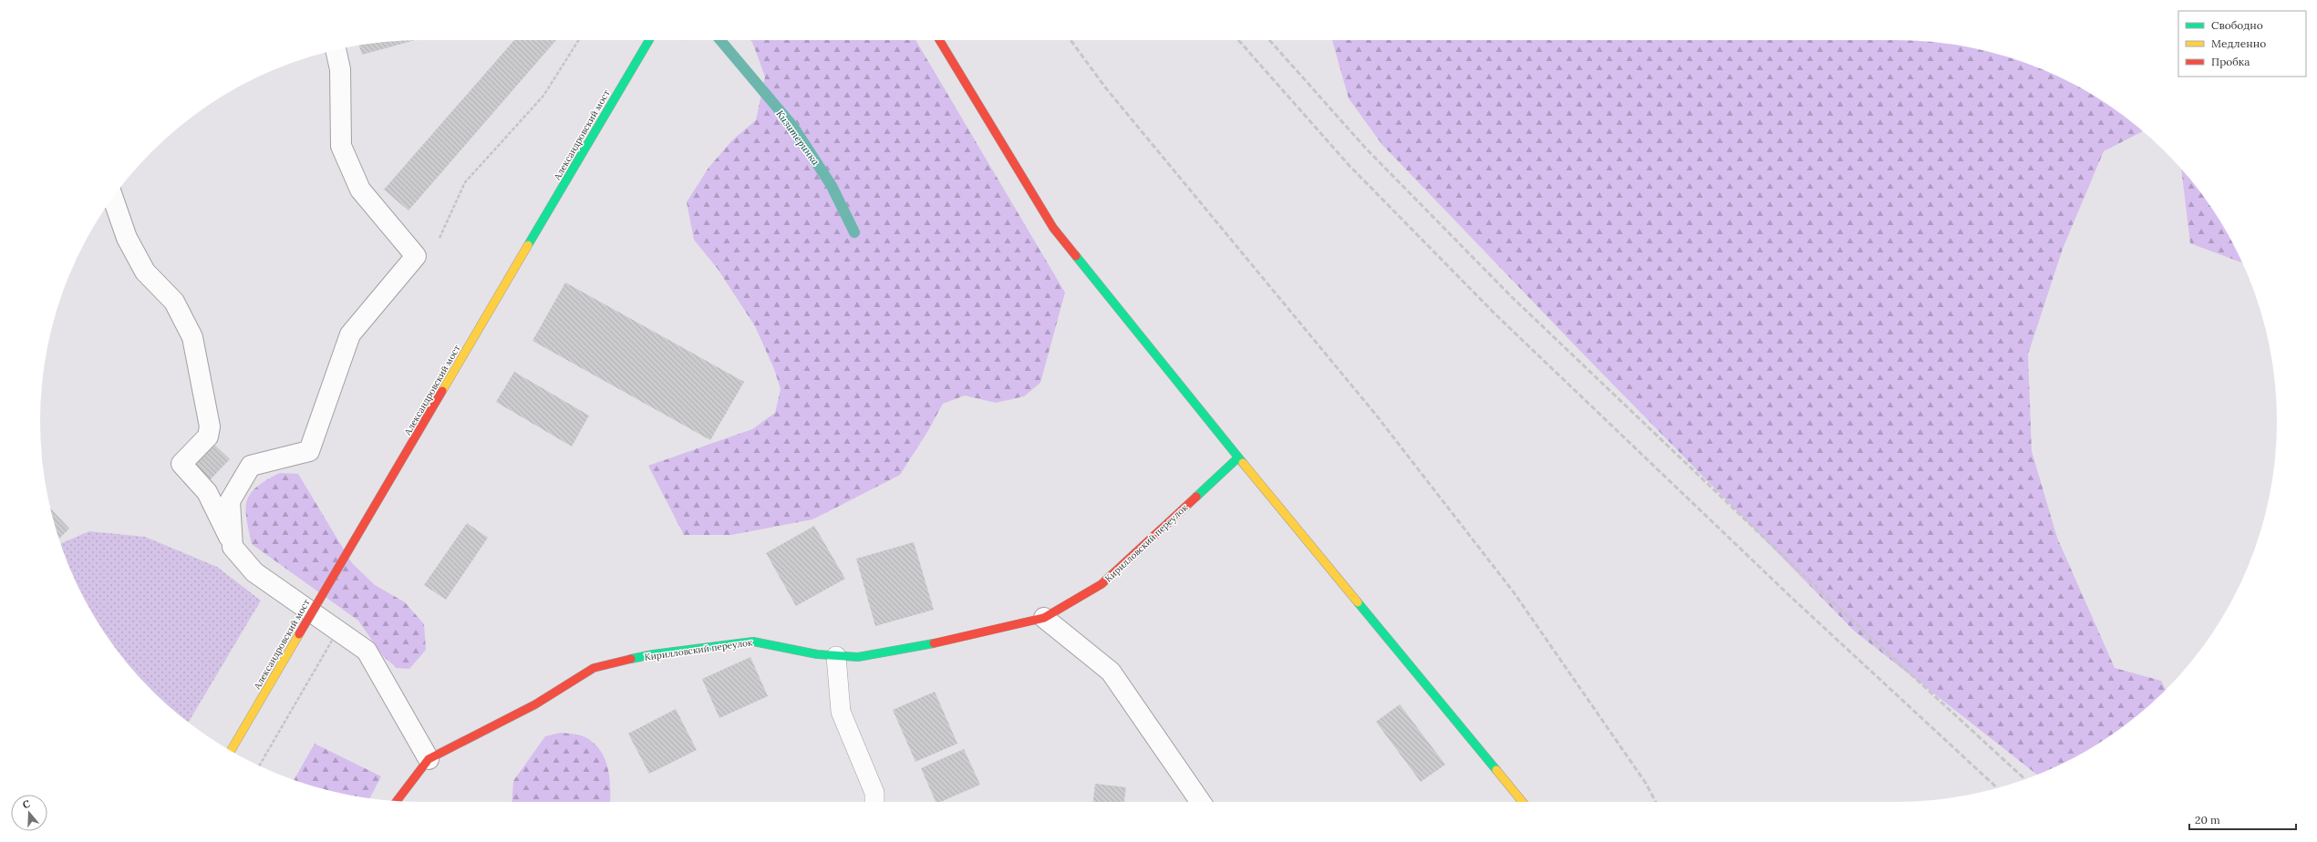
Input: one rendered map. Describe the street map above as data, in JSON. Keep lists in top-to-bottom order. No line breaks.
{"streets":{"street":["Александровский мост","Кирилловский переулок"]},"water":["Кизитеринка"],"legend":["Свободно","Медленно","Пробка"],"scale_bar":"20 m","north":"top"}
